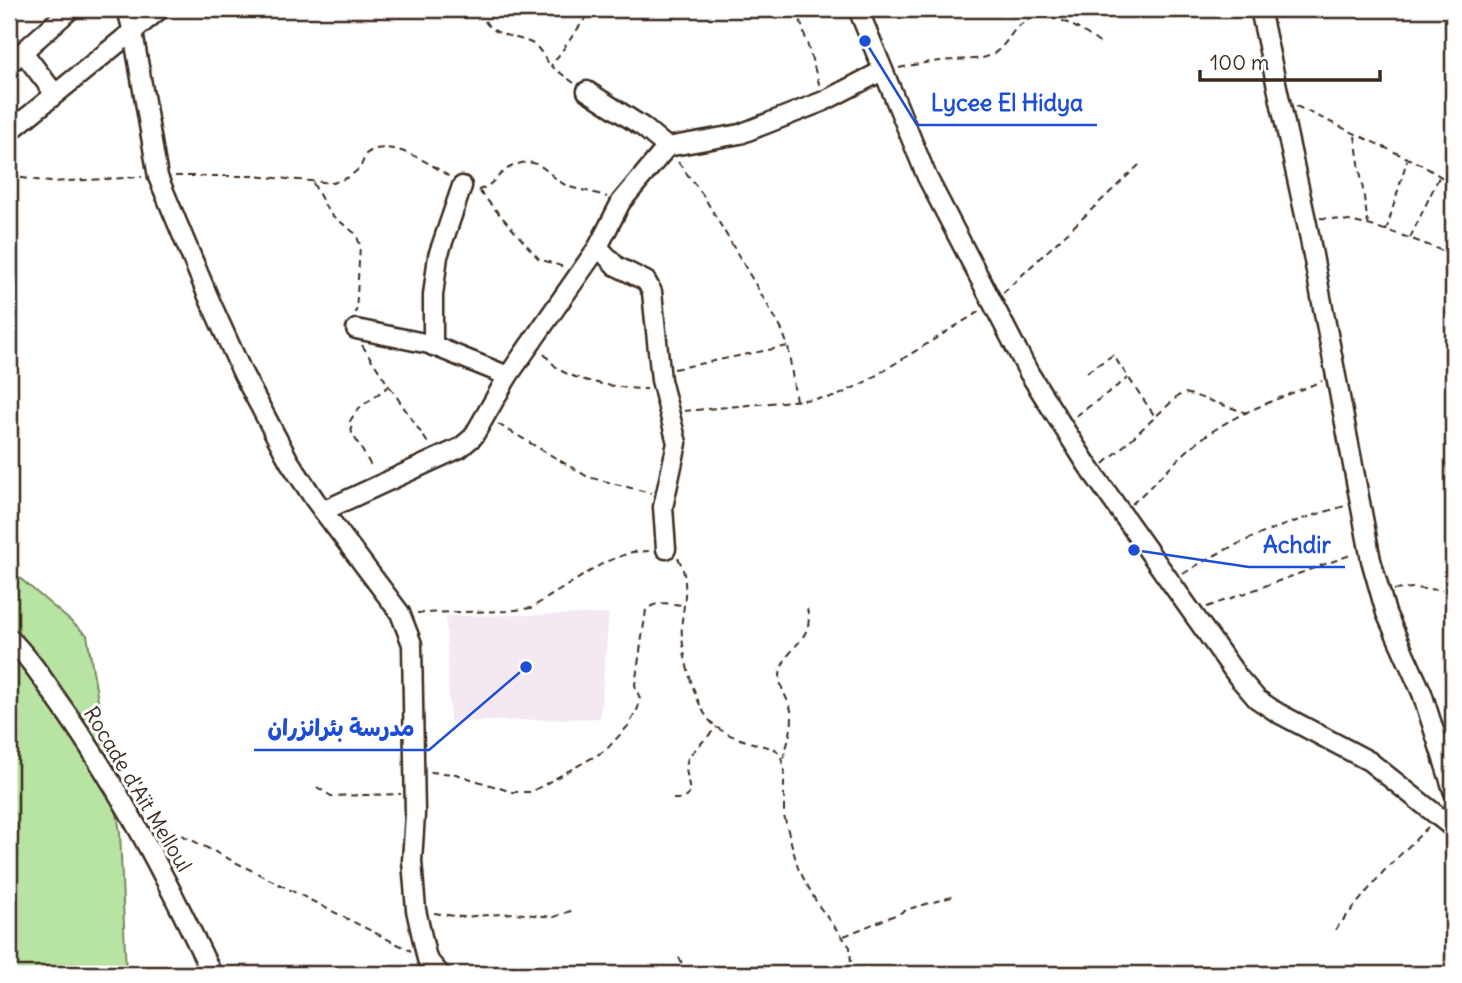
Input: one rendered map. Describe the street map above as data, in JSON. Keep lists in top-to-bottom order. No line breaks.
{"streets":{"street":["Rocade d'Aït Melloul"]},"places":["Lycee El Hidya","Achdir","مدرسة بئرانزران"],"scale_bar":"100 m"}
